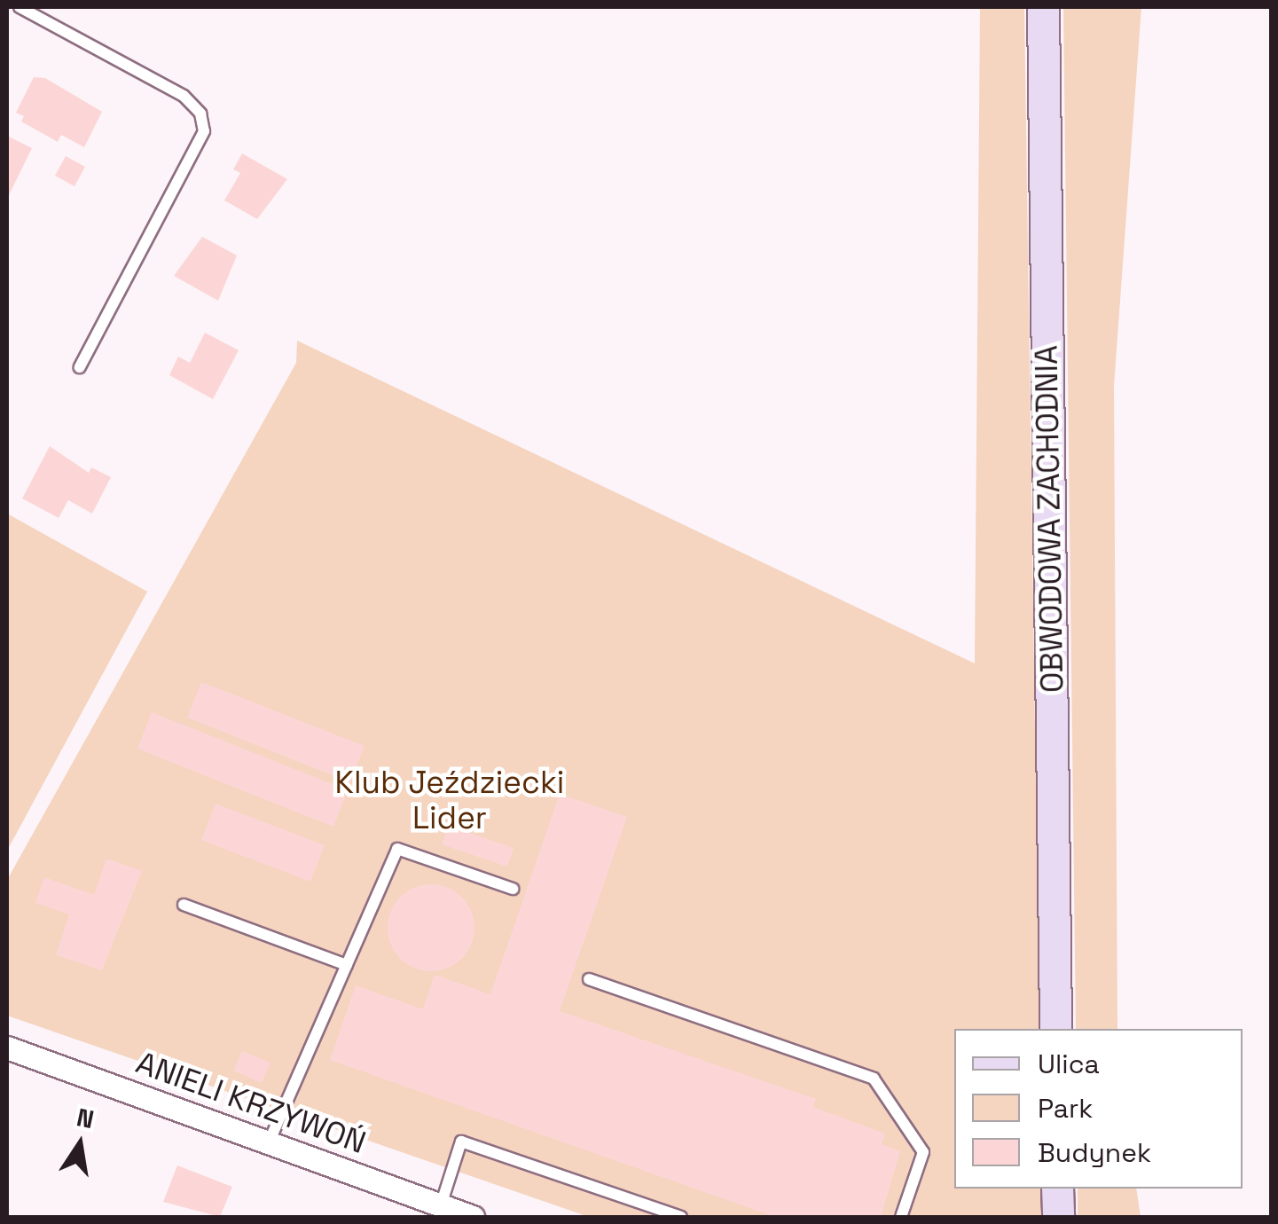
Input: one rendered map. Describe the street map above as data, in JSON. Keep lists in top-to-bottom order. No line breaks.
{"streets":{"main road":["OBWODOWA ZACHODNIA"],"street":["ANIELI KRZYWOŃ"]},"parks":["Klub Jeździecki Lider"],"legend":["Ulica","Park","Budynek"],"north":"top"}
